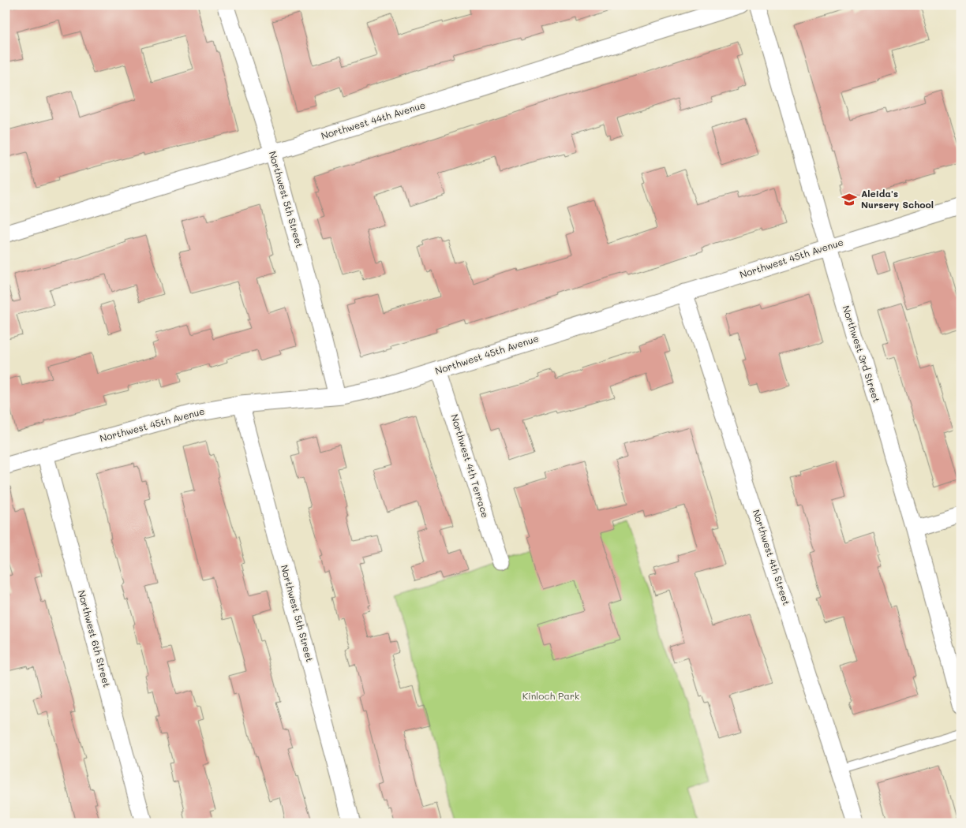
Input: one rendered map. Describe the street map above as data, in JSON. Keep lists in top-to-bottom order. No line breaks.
{"streets":{"street":["Northwest 44th Avenue","Northwest 5th Street","Northwest 45th Avenue","Northwest 3rd Street","Northwest 4th Terrace","Northwest 4th Street","Northwest 6th Street"]},"crossings":[["Northwest 44th Avenue","Northwest 5th Street"],["Northwest 5th Street","Northwest 45th Avenue"],["Northwest 45th Avenue","Northwest 3rd Street"],["Northwest 45th Avenue","Northwest 4th Terrace"],["Northwest 45th Avenue","Northwest 4th Street"],["Northwest 45th Avenue","Northwest 6th Street"]],"parks":["Kinloch Park"],"places":{"school or university":["Aleida's Nursery School"]}}
